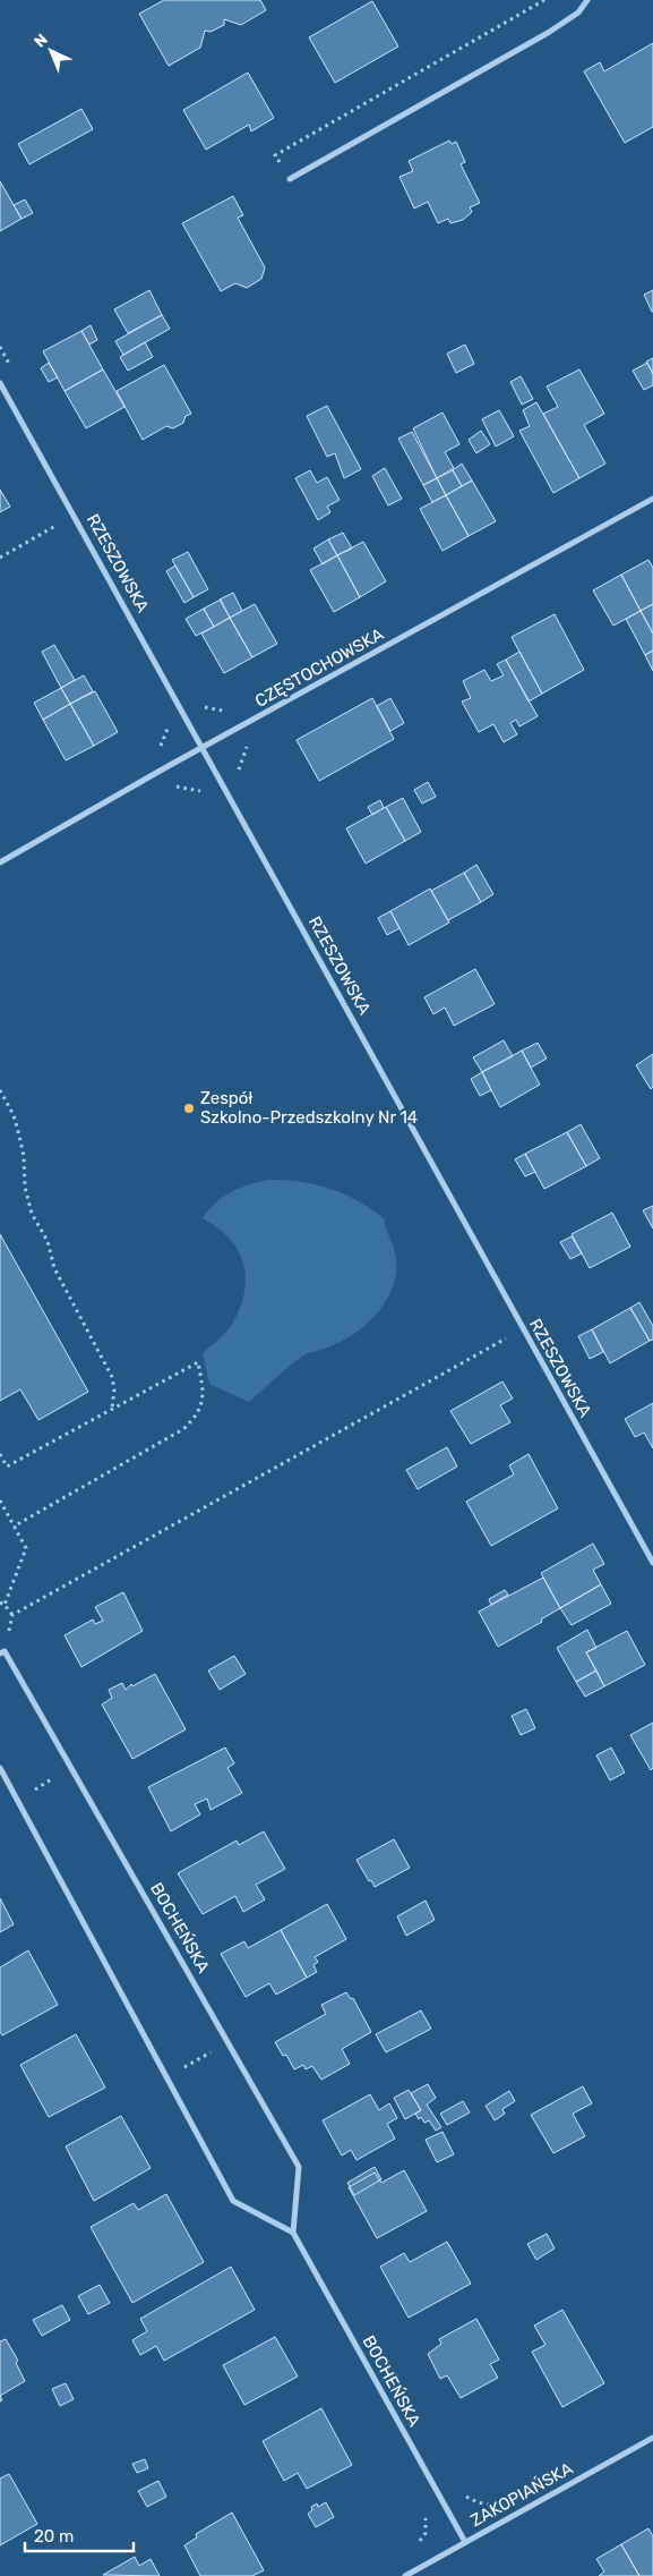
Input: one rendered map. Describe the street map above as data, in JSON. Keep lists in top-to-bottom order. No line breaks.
{"streets":{"street":["RZESZOWSKA","CZĘSTOCHOWSKA","BOCHEŃSKA","ZAKOPIAŃSKA"]},"crossings":[["RZESZOWSKA","CZĘSTOCHOWSKA"],["BOCHEŃSKA","ZAKOPIAŃSKA"]],"places":["Zespół Szkolno-Przedszkolny Nr 14"],"scale_bar":"20 m","north":"top left"}
